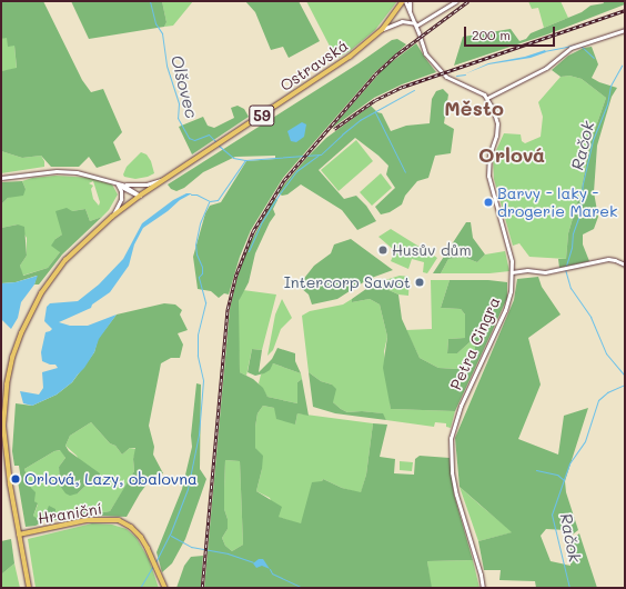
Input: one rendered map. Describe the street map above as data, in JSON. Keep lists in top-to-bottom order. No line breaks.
{"streets":{"main road":["Ostravská","59","Hraniční"],"street":["Petra Cingra"]},"crossings":[["Ostravská","59"],["59","Hraniční"]],"districts":["Město","Orlová"],"water":["Olšovec","Račok"],"places":["Barvy - laky - drogerie Marek","Husův dům","Intercorp Sawot","Orlová, Lazy, obalovna"],"scale_bar":"200 m"}
